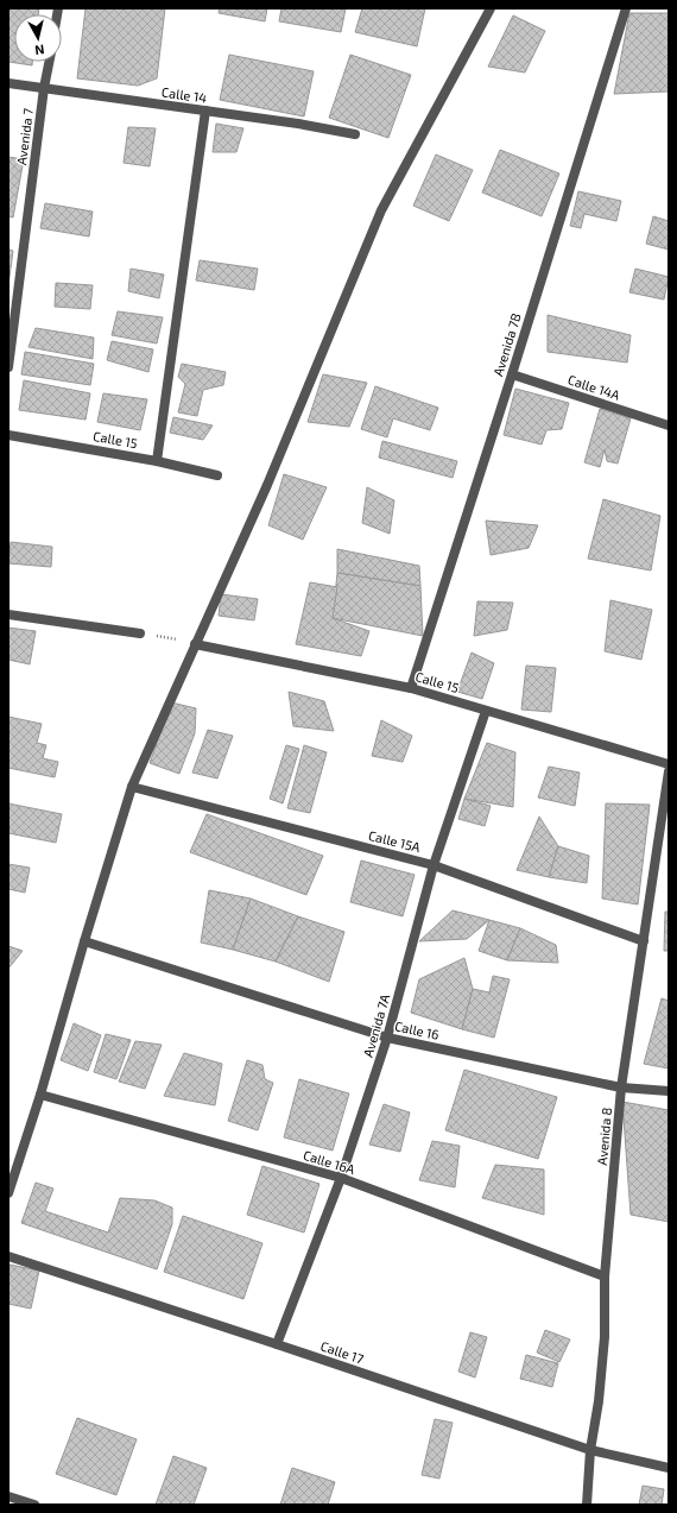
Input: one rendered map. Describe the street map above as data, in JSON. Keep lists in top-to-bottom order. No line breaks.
{"streets":{"street":["Calle 14","Avenida 7","Avenida 7B","Calle 14A","Calle 15","Calle 15A","Avenida 7A","Calle 16","Avenida 8","Calle 16A","Calle 17"]},"crossings":[["Calle 14","Avenida 7"],["Avenida 7B","Calle 14A"],["Avenida 7B","Calle 15"],["Calle 15","Avenida 7A"],["Calle 15A","Avenida 7A"],["Calle 15A","Avenida 8"],["Avenida 7A","Calle 16"],["Avenida 7A","Calle 16A"],["Avenida 7A","Calle 17"],["Calle 16","Avenida 8"],["Avenida 8","Calle 16A"],["Avenida 8","Calle 17"]],"north":"bottom"}
